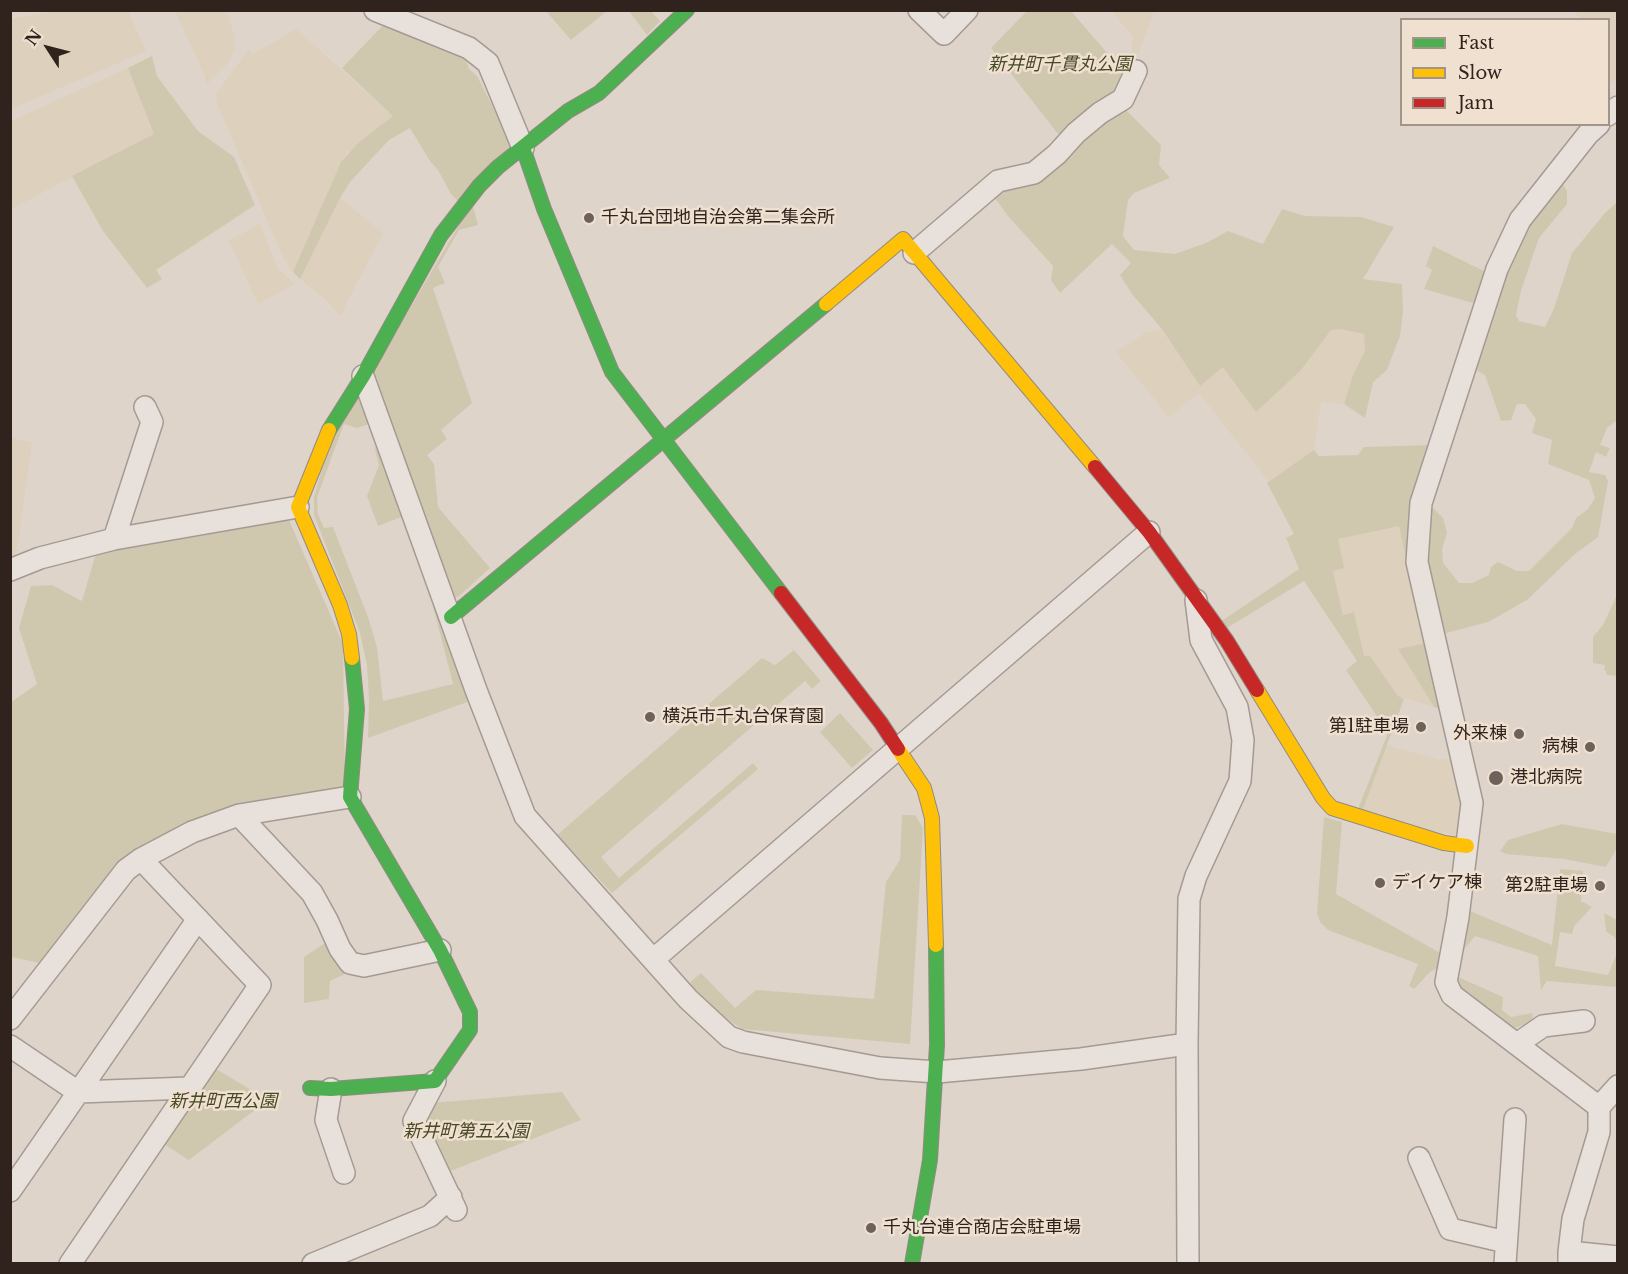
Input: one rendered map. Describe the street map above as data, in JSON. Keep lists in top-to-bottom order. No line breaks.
{"parks":["新井町千貫丸公園","新井町西公園","新井町第五公園"],"places":["千丸台団地自治会第二集会所","横浜市千丸台保育園","第1駐車場","外来棟","病棟","港北病院","デイケア棟","第2駐車場","千丸台連合商店会駐車場"],"legend":["Fast","Slow","Jam"],"north":"top left"}
